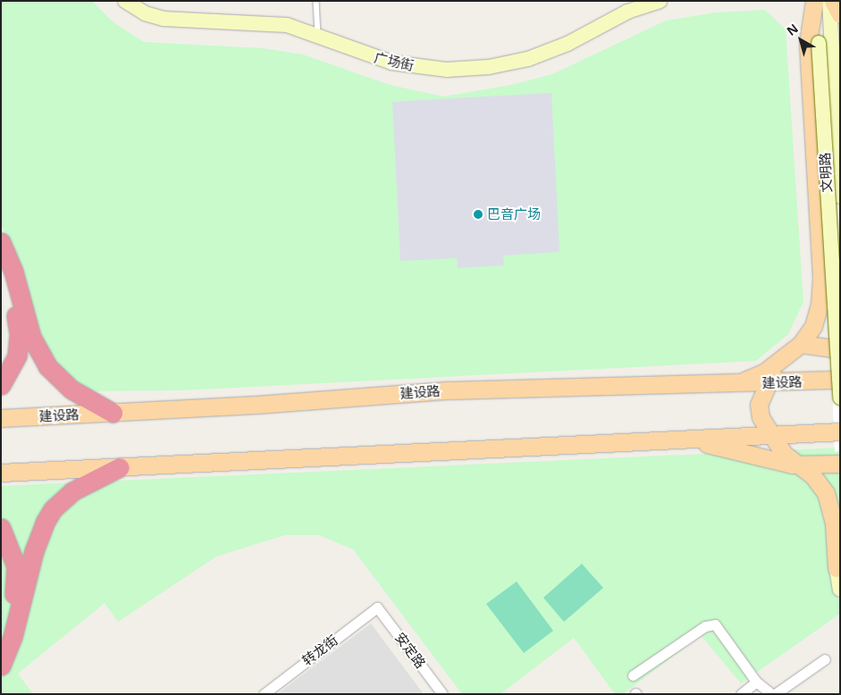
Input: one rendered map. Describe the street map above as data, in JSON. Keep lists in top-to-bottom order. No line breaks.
{"streets":{"main road":["广场街","文明路","建设路"],"street":["转龙街","安定路"]},"crossings":[["转龙街","安定路"]],"places":["巴音广场"],"north":"top left"}
